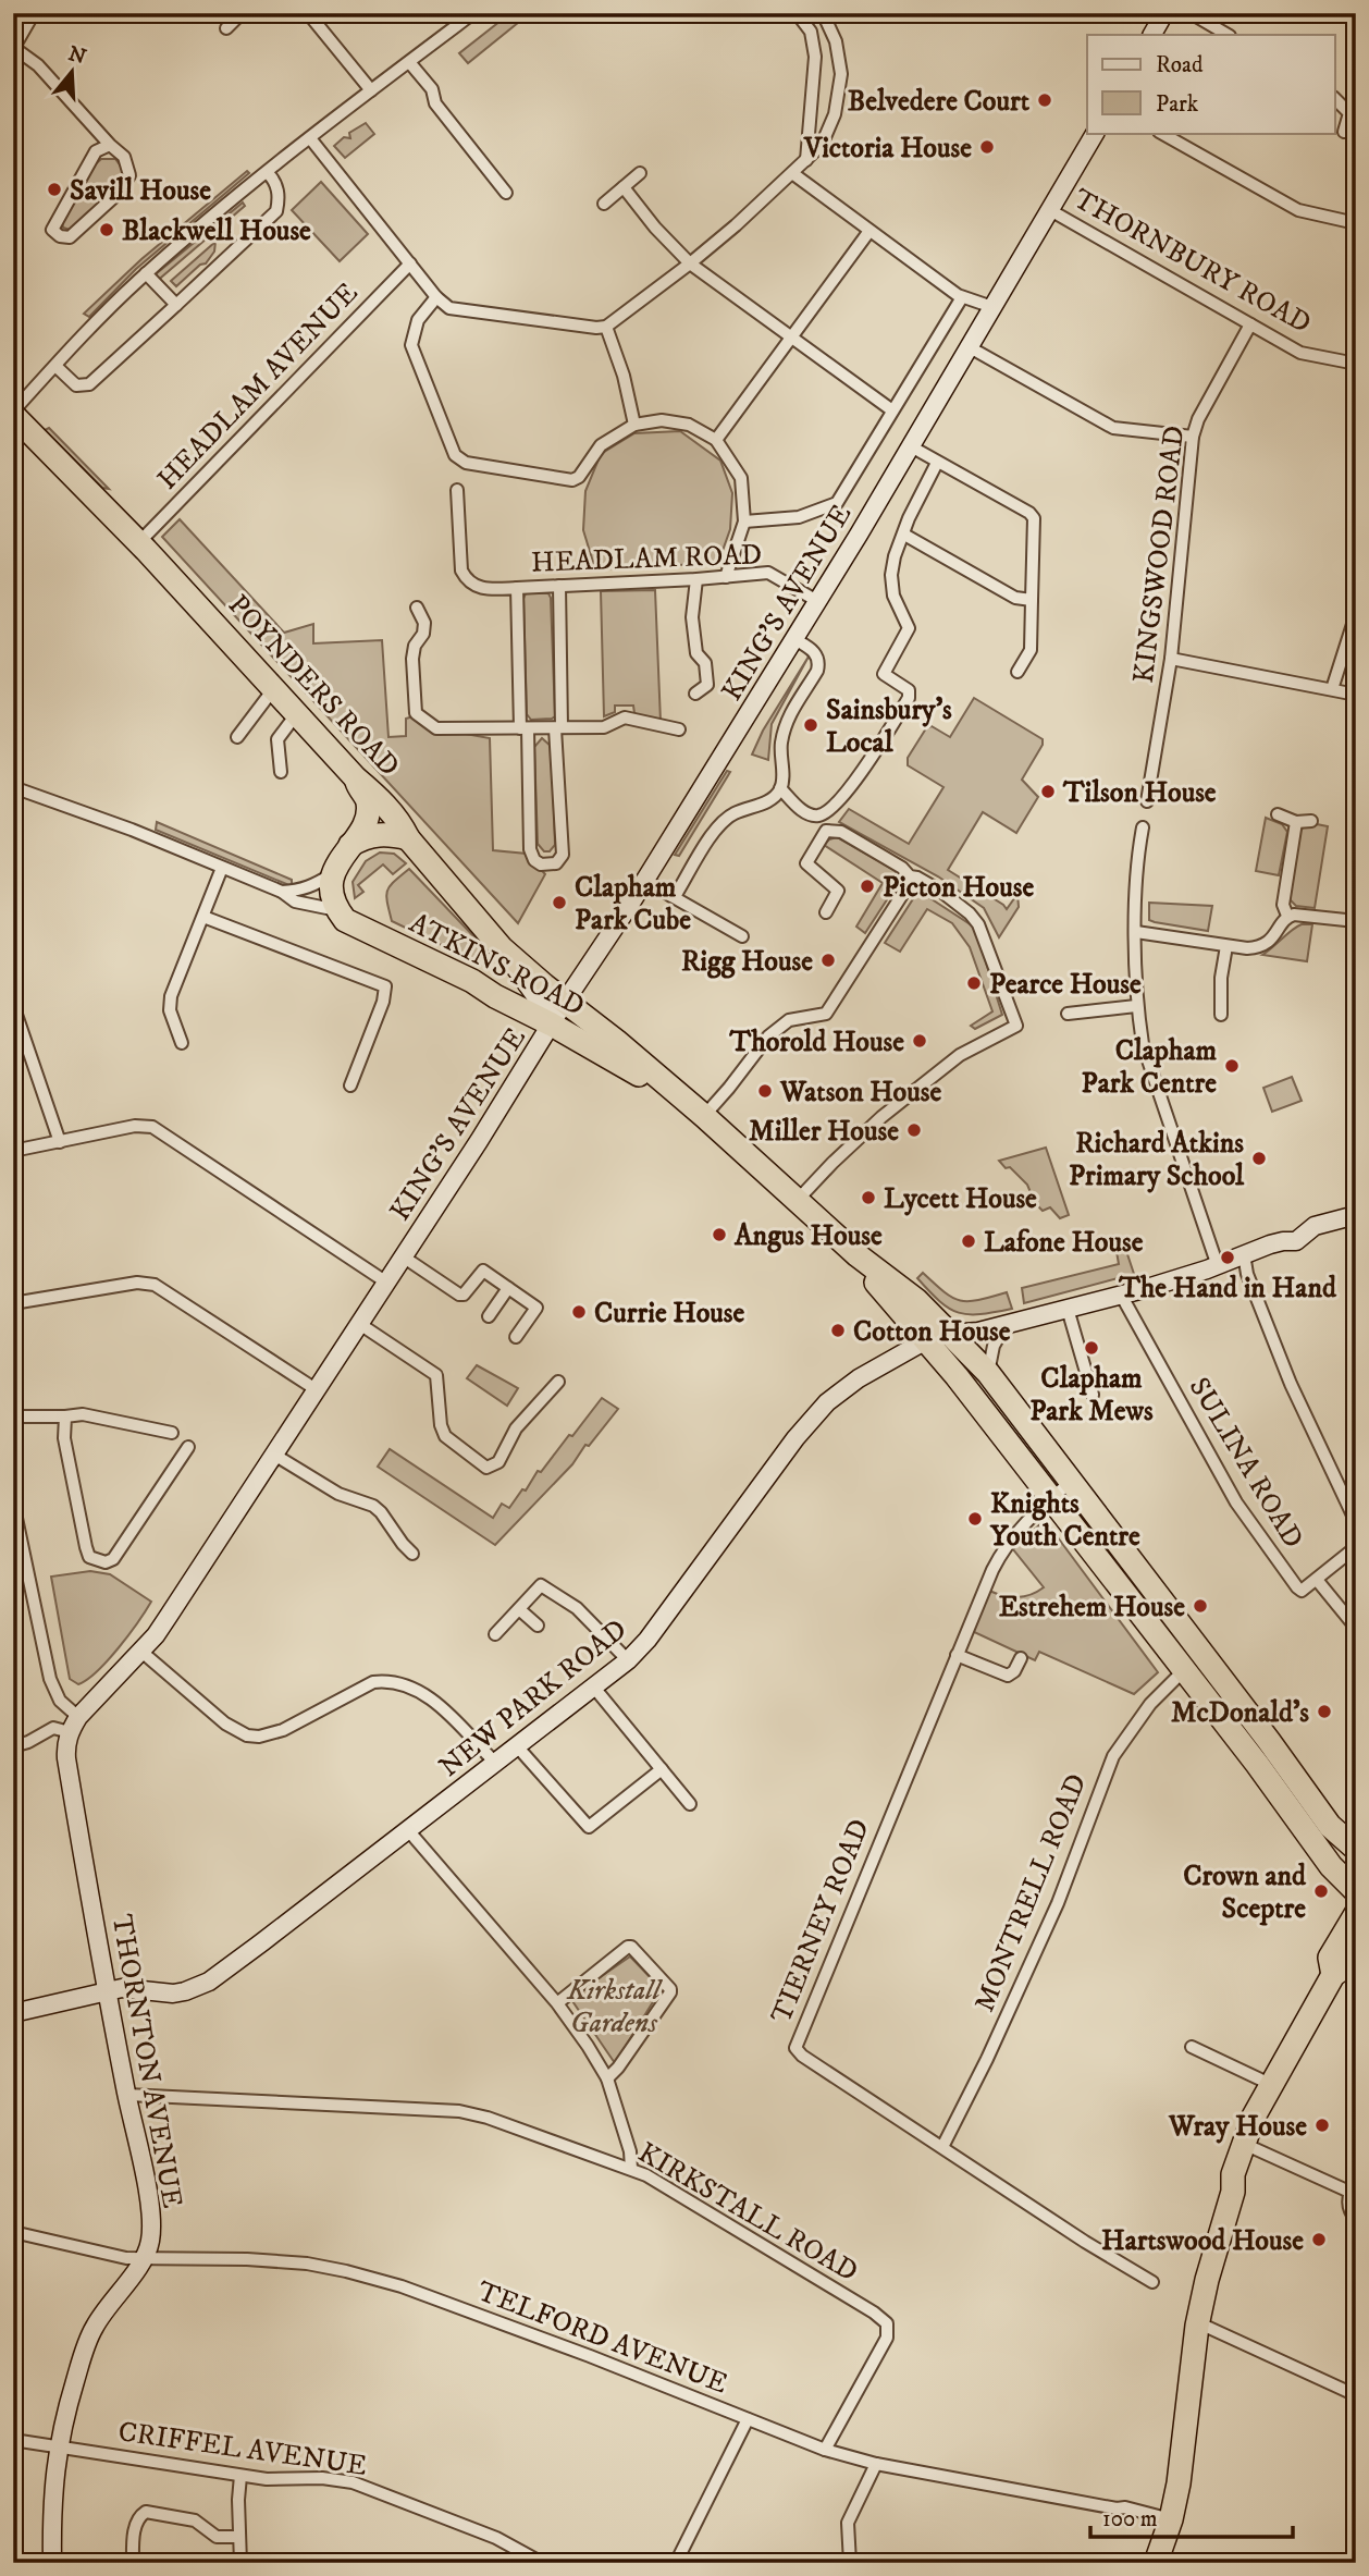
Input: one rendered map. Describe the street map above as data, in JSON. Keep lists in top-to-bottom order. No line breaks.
{"streets":{"highway":["POYNDERS ROAD","ATKINS ROAD"],"main road":["KING'S AVENUE","NEW PARK ROAD","THORNTON AVENUE"],"street":["THORNBURY ROAD","HEADLAM AVENUE","KINGSWOOD ROAD","HEADLAM ROAD","SULINA ROAD","MONTRELL ROAD","TIERNEY ROAD","KIRKSTALL ROAD","TELFORD AVENUE","CRIFFEL AVENUE"]},"crossings":[["THORNBURY ROAD","KINGSWOOD ROAD"],["THORNBURY ROAD","KING'S AVENUE"],["HEADLAM AVENUE","POYNDERS ROAD"],["HEADLAM ROAD","KING'S AVENUE"],["KING'S AVENUE","POYNDERS ROAD"],["KING'S AVENUE","ATKINS ROAD"],["KING'S AVENUE","THORNTON AVENUE"],["POYNDERS ROAD","ATKINS ROAD"],["ATKINS ROAD","NEW PARK ROAD"],["SULINA ROAD","NEW PARK ROAD"],["NEW PARK ROAD","THORNTON AVENUE"],["MONTRELL ROAD","TIERNEY ROAD"],["THORNTON AVENUE","KIRKSTALL ROAD"],["THORNTON AVENUE","TELFORD AVENUE"],["THORNTON AVENUE","CRIFFEL AVENUE"],["KIRKSTALL ROAD","TELFORD AVENUE"]],"parks":["Kirkstall Gardens"],"places":["Belvedere Court","Victoria House","Savill House","Blackwell House","Sainsbury's Local","Tilson House","Picton House","Clapham Park Cube","Rigg House","Pearce House","Thorold House","Clapham Park Centre","Watson House","Miller House","Richard Atkins Primary School","Lycett House","Angus House","Lafone House","The Hand in Hand","Currie House","Cotton House","Clapham Park Mews","Knights Youth Centre","Estrehem House","McDonald's","Crown and Sceptre","Wray House","Hartswood House"],"legend":["Road","Park"],"scale_bar":"100 m","north":"top"}
